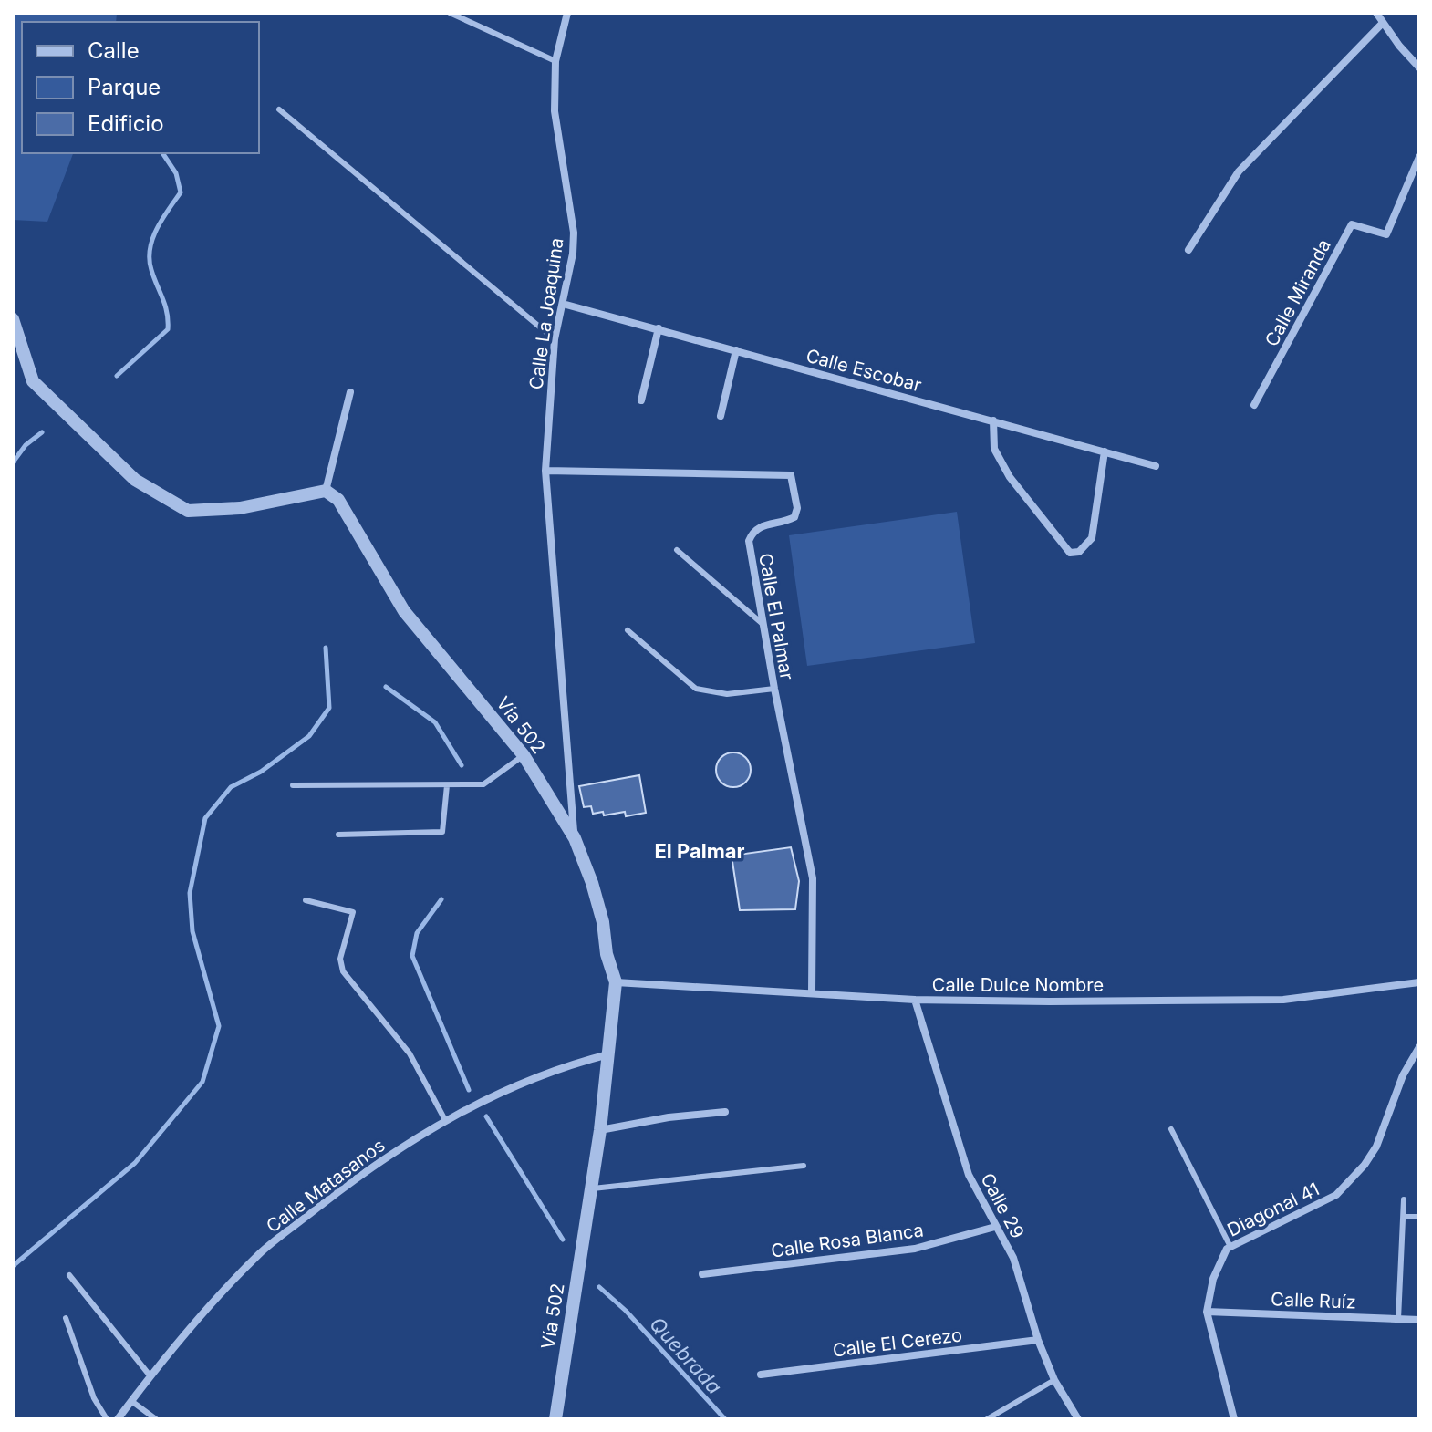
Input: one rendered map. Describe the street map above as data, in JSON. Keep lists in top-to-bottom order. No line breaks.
{"streets":{"street":["Calle Miranda","Calle La Joaquina","Calle Escobar","Calle El Palmar","Vía 502","Calle Dulce Nombre","Calle Matasanos","Calle 29","Diagonal 41","Calle Rosa Blanca","Calle Ruíz","Calle El Cerezo"]},"crossings":[["Calle La Joaquina","Calle Escobar"],["Calle La Joaquina","Calle El Palmar"],["Calle La Joaquina","Vía 502"],["Calle El Palmar","Calle Dulce Nombre"],["Vía 502","Calle Dulce Nombre"],["Vía 502","Calle Matasanos"],["Calle Dulce Nombre","Calle 29"],["Calle 29","Calle Rosa Blanca"],["Calle 29","Calle El Cerezo"]],"districts":["El Palmar"],"water":["Quebrada"],"legend":["Calle","Parque","Edificio"]}
